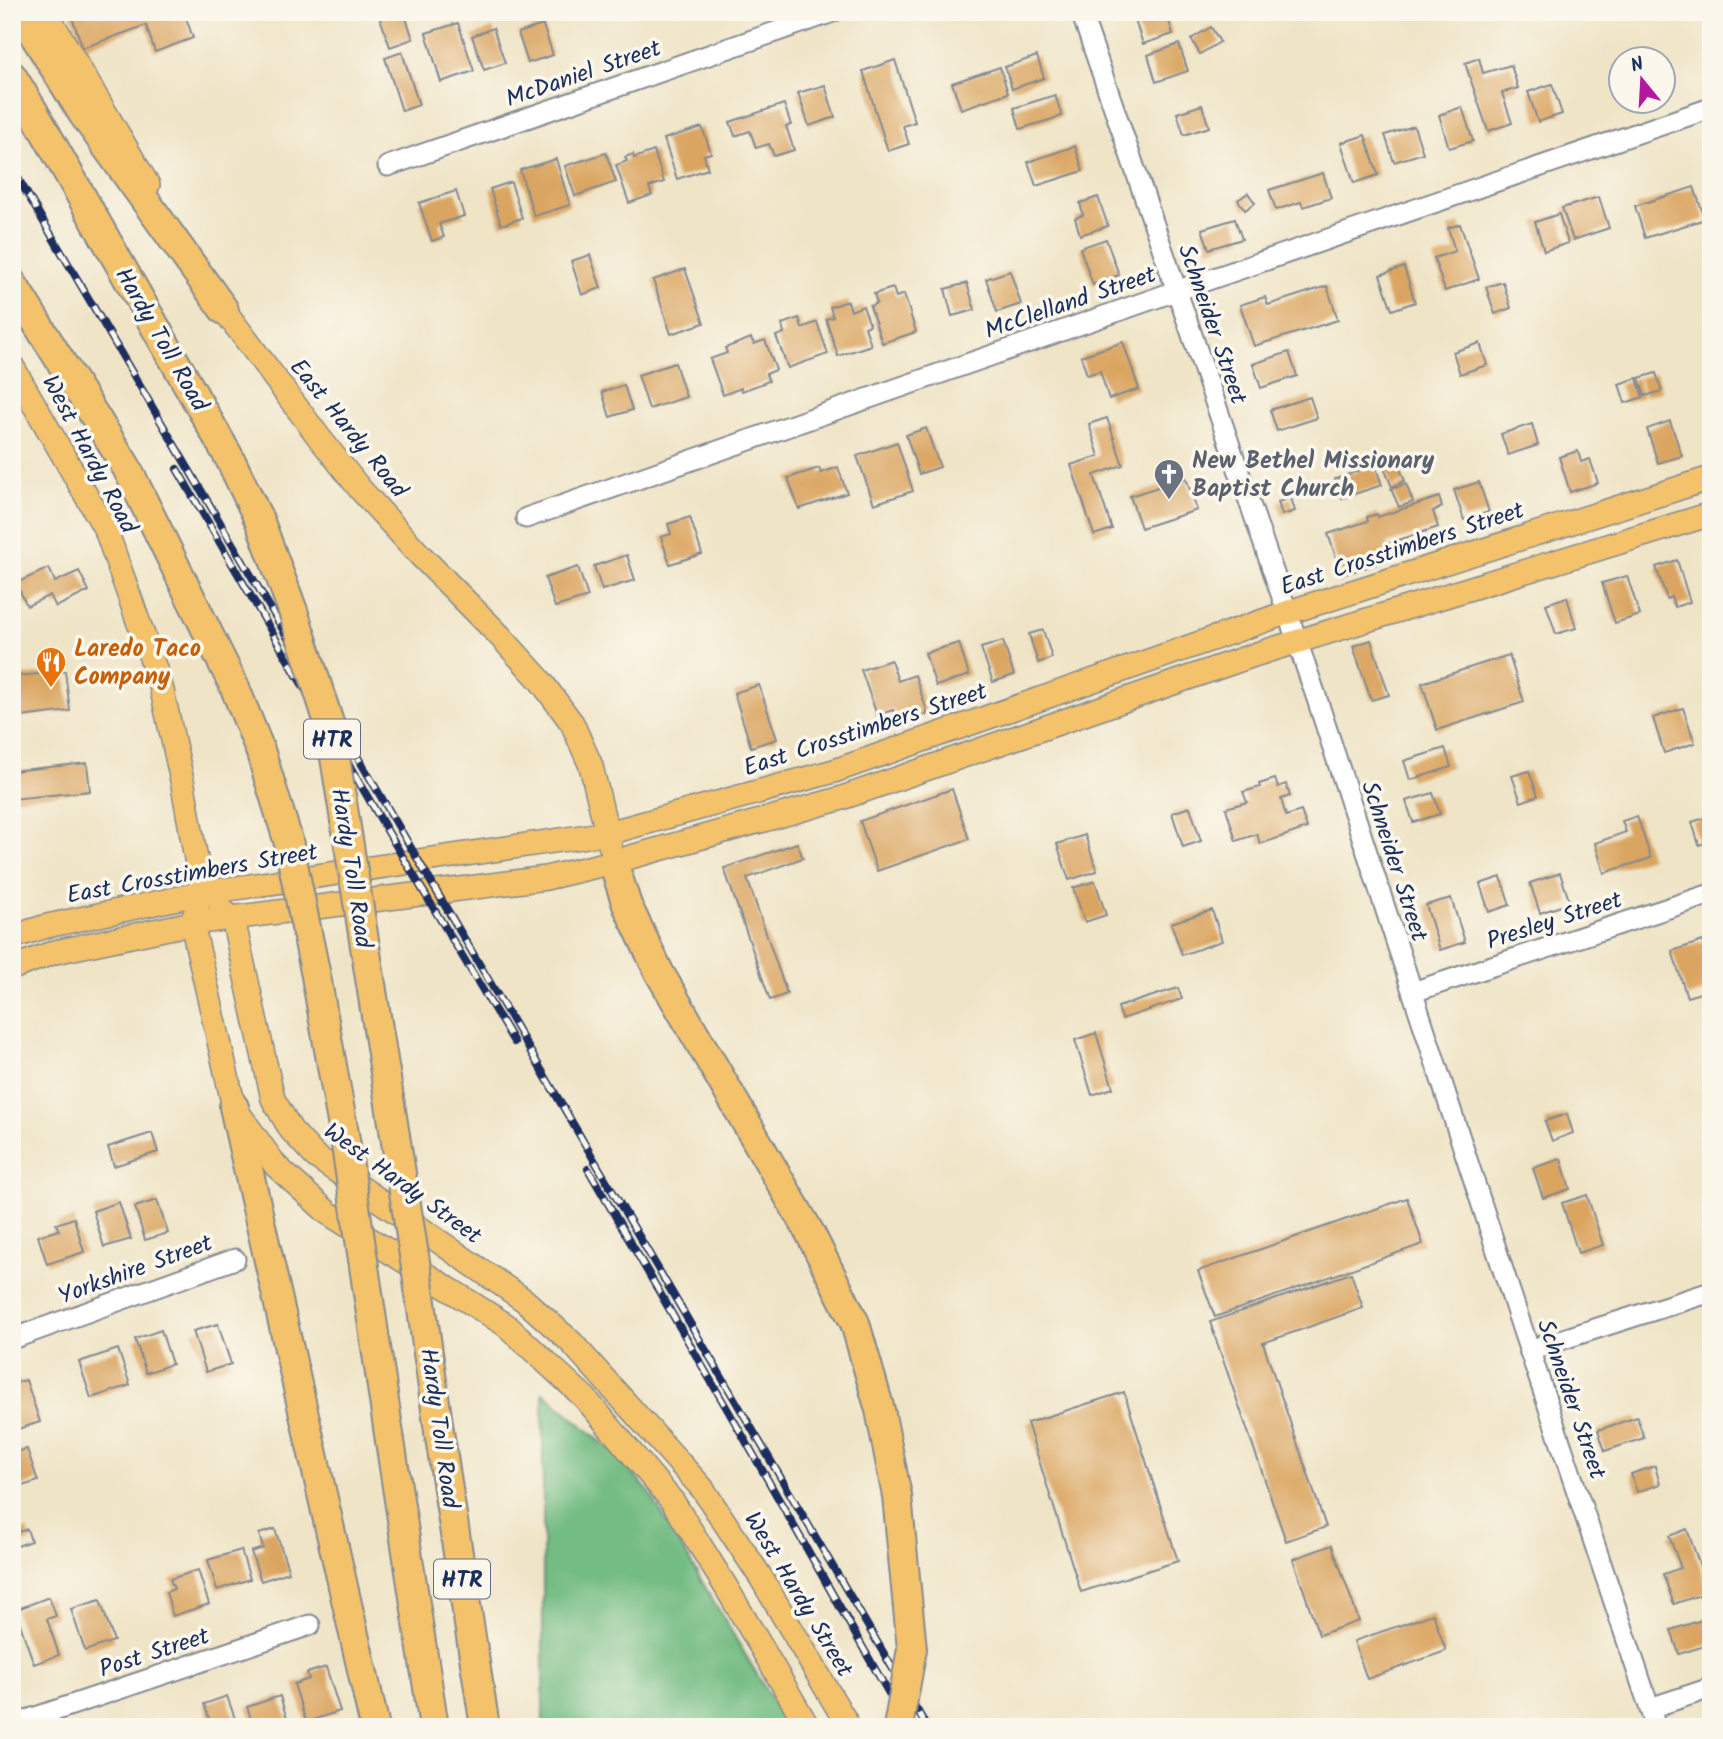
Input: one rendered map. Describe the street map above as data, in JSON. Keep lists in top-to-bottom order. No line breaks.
{"streets":{"highway":["Hardy Toll Road","HTR"],"main road":["East Hardy Road","West Hardy Road","East Crosstimbers Street","West Hardy Street"],"street":["McDaniel Street","McClelland Street","Schneider Street","Presley Street","Yorkshire Street","Post Street"]},"crossings":[["McClelland Street","Schneider Street"],["Schneider Street","East Crosstimbers Street"],["Schneider Street","Presley Street"],["East Hardy Road","East Crosstimbers Street"],["West Hardy Road","East Crosstimbers Street"],["East Crosstimbers Street","West Hardy Street"]],"places":{"church":["New Bethel Missionary Baptist Church"],"restaurant":["Laredo Taco Company"]},"north":"top"}
